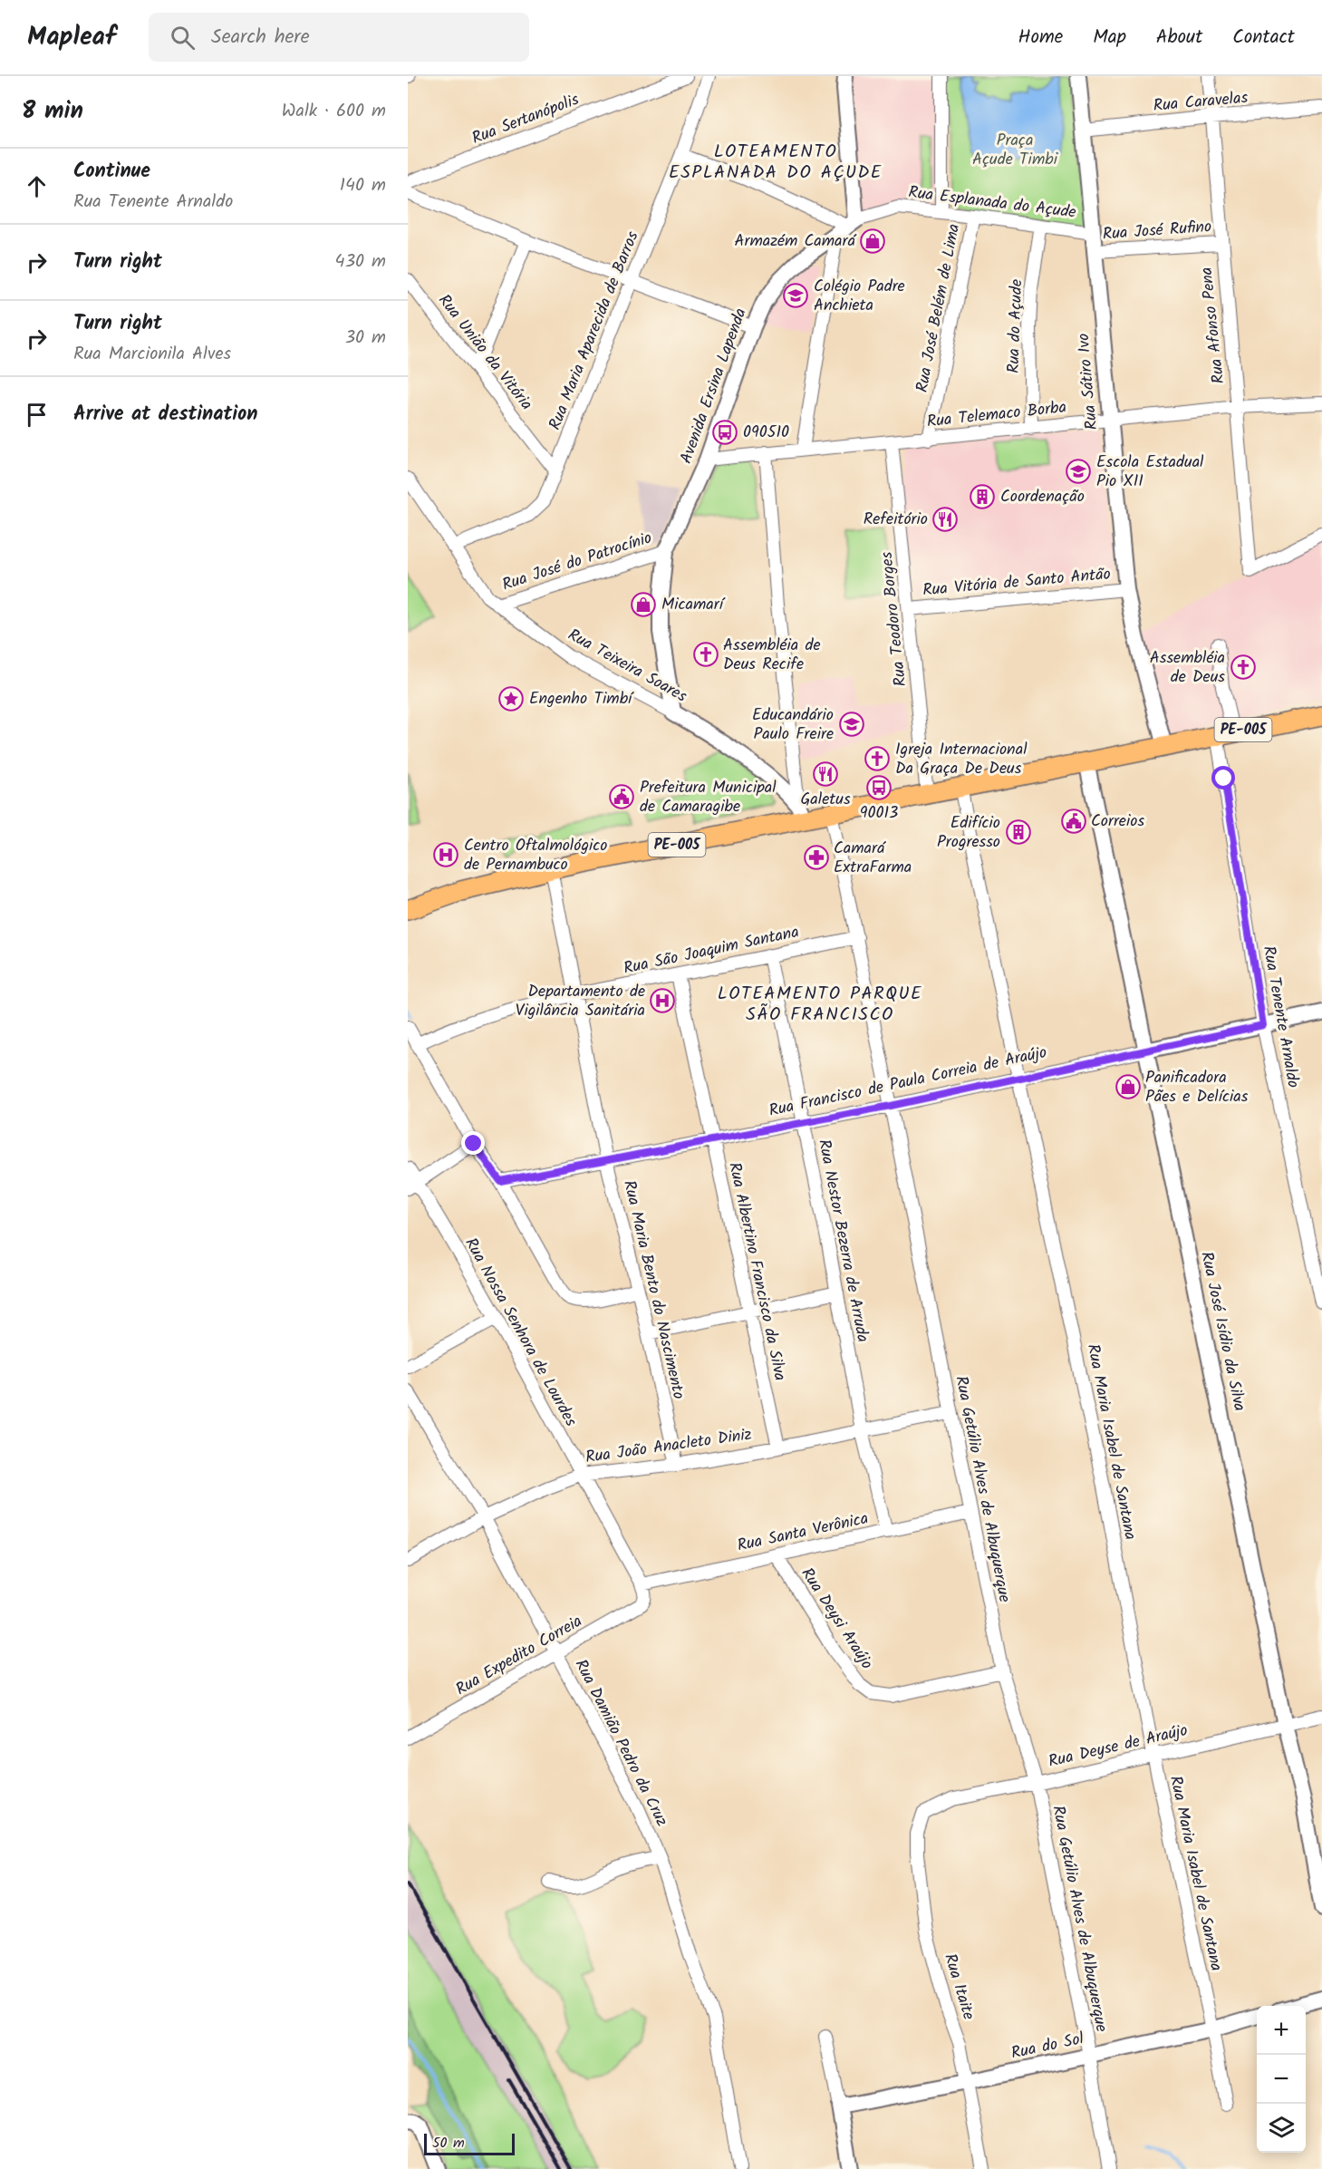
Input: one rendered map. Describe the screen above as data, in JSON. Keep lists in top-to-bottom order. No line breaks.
{"streets":{"main road":["PE-005"],"street":["Rua Caravelas","Rua Sertanópolis","Rua Esplanada do Açude","Rua José Rufino","Rua José Belém de Lima","Rua Afonso Pena","Rua do Açude","Rua Maria Aparecida de Barros","Rua União da Vitória","Rua Sátiro Ivo","Avenida Ersina Lapenda","Rua Telemaco Borba","Rua José do Patrocínio","Rua Vitória de Santo Antão","Rua Teodoro Borges","Rua Teixeira Soares","Rua São Joaquim Santana","Rua Tenente Arnaldo","Rua Francisco de Paula Correia de Araújo","Rua Nestor Bezerra de Arruda","Rua Albertino Francisco da Silva","Rua Maria Bento do Nascimento","Rua José Isídio da Silva","Rua Nossa Senhora de Lourdes","Rua Maria Isabel de Santana","Rua João Anacleto Diniz","Rua Getúlio Alves de Albuquerque","Rua Santa Verônica","Rua Deysi Araújo","Rua Expedito Correia","Rua Damião Pedro da Cruz","Rua Deyse de Araújo","Rua Itaite","Rua do Sol"]},"crossings":[["Rua Caravelas","Rua Afonso Pena"],["Rua Caravelas","Rua Sátiro Ivo"],["Rua Esplanada do Açude","Rua José Belém de Lima"],["Rua Esplanada do Açude","Rua do Açude"],["Rua Esplanada do Açude","Rua Sátiro Ivo"],["Rua Esplanada do Açude","Avenida Ersina Lapenda"],["Rua José Rufino","Rua Afonso Pena"],["Rua José Rufino","Rua Sátiro Ivo"],["Rua José Belém de Lima","Rua Telemaco Borba"],["Rua Afonso Pena","Rua Telemaco Borba"],["Rua do Açude","Rua Telemaco Borba"],["Rua Maria Aparecida de Barros","Rua União da Vitória"],["Rua Maria Aparecida de Barros","Rua Teixeira Soares"],["Rua Sátiro Ivo","Rua Telemaco Borba"],["Rua Sátiro Ivo","Rua Vitória de Santo Antão"],["Rua Sátiro Ivo","PE-005"],["Avenida Ersina Lapenda","Rua Telemaco Borba"],["Avenida Ersina Lapenda","Rua José do Patrocínio"],["Avenida Ersina Lapenda","Rua Teixeira Soares"],["Rua Telemaco Borba","Rua Teodoro Borges"],["Rua José do Patrocínio","Rua Teixeira Soares"],["Rua Vitória de Santo Antão","Rua Teodoro Borges"],["Rua Teodoro Borges","PE-005"],["Rua Teixeira Soares","PE-005"],["PE-005","Rua Tenente Arnaldo"],["PE-005","Rua Maria Bento do Nascimento"],["PE-005","Rua José Isídio da Silva"],["PE-005","Rua Maria Isabel de Santana"],["PE-005","Rua Getúlio Alves de Albuquerque"],["Rua São Joaquim Santana","Rua Nestor Bezerra de Arruda"],["Rua São Joaquim Santana","Rua Albertino Francisco da Silva"],["Rua São Joaquim Santana","Rua Maria Bento do Nascimento"],["Rua São Joaquim Santana","Rua Getúlio Alves de Albuquerque"],["Rua Tenente Arnaldo","Rua Francisco de Paula Correia de Araújo"],["Rua Francisco de Paula Correia de Araújo","Rua Nestor Bezerra de Arruda"],["Rua Francisco de Paula Correia de Araújo","Rua Albertino Francisco da Silva"],["Rua Francisco de Paula Correia de Araújo","Rua Maria Bento do Nascimento"],["Rua Francisco de Paula Correia de Araújo","Rua José Isídio da Silva"],["Rua Francisco de Paula Correia de Araújo","Rua Maria Isabel de Santana"],["Rua Francisco de Paula Correia de Araújo","Rua Getúlio Alves de Albuquerque"],["Rua Nestor Bezerra de Arruda","Rua João Anacleto Diniz"],["Rua Nestor Bezerra de Arruda","Rua Santa Verônica"],["Rua Albertino Francisco da Silva","Rua João Anacleto Diniz"],["Rua Maria Bento do Nascimento","Rua João Anacleto Diniz"],["Rua José Isídio da Silva","Rua Deyse de Araújo"],["Rua Nossa Senhora de Lourdes","Rua João Anacleto Diniz"],["Rua Nossa Senhora de Lourdes","Rua Santa Verônica"],["Rua Nossa Senhora de Lourdes","Rua Expedito Correia"],["Rua Maria Isabel de Santana","Rua Deyse de Araújo"],["Rua Maria Isabel de Santana","Rua do Sol"],["Rua João Anacleto Diniz","Rua Getúlio Alves de Albuquerque"],["Rua João Anacleto Diniz","Rua Damião Pedro da Cruz"],["Rua Getúlio Alves de Albuquerque","Rua Santa Verônica"],["Rua Getúlio Alves de Albuquerque","Rua Deysi Araújo"],["Rua Getúlio Alves de Albuquerque","Rua Deyse de Araújo"],["Rua Getúlio Alves de Albuquerque","Rua do Sol"],["Rua Santa Verônica","Rua Deysi Araújo"],["Rua Expedito Correia","Rua Damião Pedro da Cruz"],["Rua Deyse de Araújo","Rua Itaite"],["Rua Itaite","Rua do Sol"]],"districts":["LOTEAMENTO ESPLANADA DO AÇUDE","LOTEAMENTO PARQUE SÃO FRANCISCO"],"parks":["Praça Açude Timbi"],"places":{"shop":["Armazém Camará","Micamarí","Panificadora Pães e Delícias"],"school or university":["Colégio Padre Anchieta","Escola Estadual Pio XII","Educandário Paulo Freire"],"bus stop":["090510","90013"],"building":["Coordenação","Edifício Progresso"],"restaurant":["Refeitório","Galetus"],"church":["Assembléia de Deus Recife","Assembléia de Deus","Igreja Internacional Da Graça De Deus"],"place":["Engenho Timbí"],"public building":["Prefeitura Municipal de Camaragibe","Correios"],"hospital":["Centro Oftalmológico de Pernambuco","Departamento de Vigilância Sanitária"],"pharmacy":["Camará ExtraFarma"]},"scale_bar":"50 m","page":{"header":"Mapleaf","search":"Search here","nav":["Home","Map","About","Contact"],"heading":["8 min","Walk · 600 m"],"list":[["Continue","Rua Tenente Arnaldo","140 m"],["Turn right","430 m"],["Turn right","Rua Marcionila Alves","30 m"],"Arrive at destination"],"map_buttons":["+","−"],"scale":"50 m"}}
